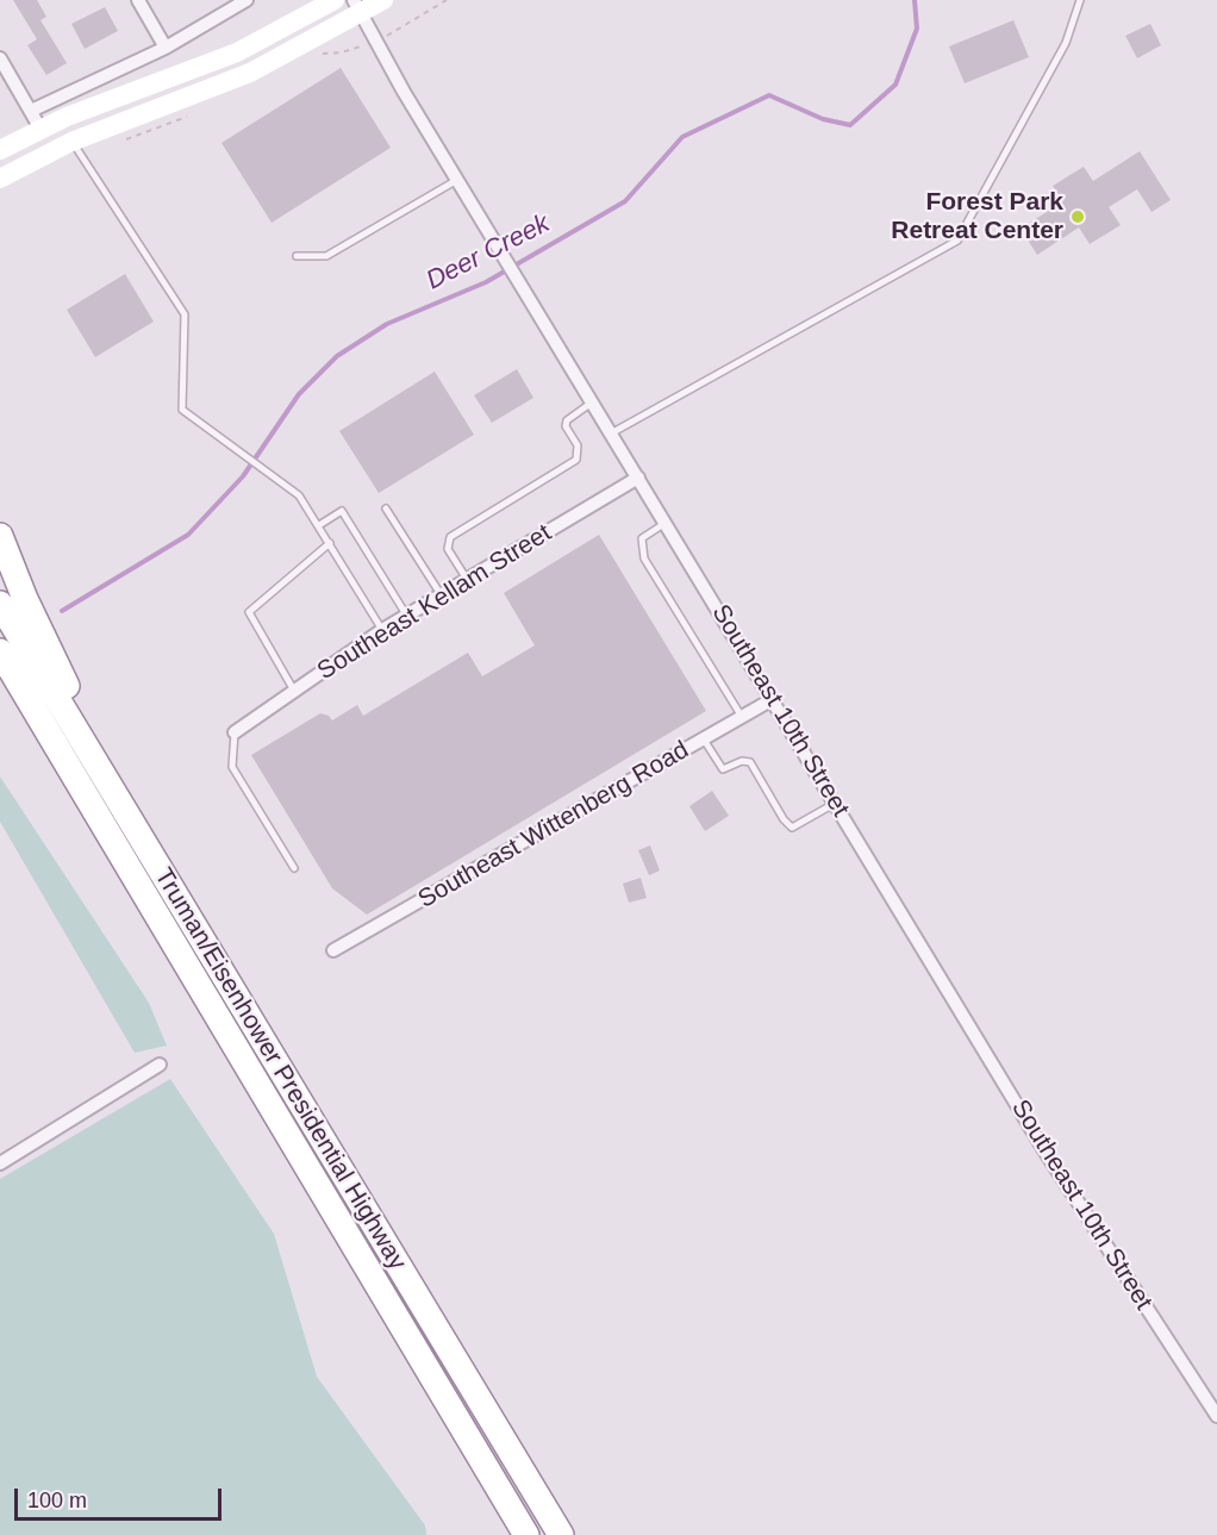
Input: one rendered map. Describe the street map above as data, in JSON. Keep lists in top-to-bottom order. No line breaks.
{"streets":{"highway":["Truman/Eisenhower Presidential Highway"],"street":["Southeast Kellam Street","Southeast 10th Street","Southeast Wittenberg Road"]},"crossings":[["Southeast Kellam Street","Southeast 10th Street"],["Southeast 10th Street","Southeast Wittenberg Road"]],"water":["Deer Creek"],"places":["Forest Park Retreat Center"],"scale_bar":"100 m"}
